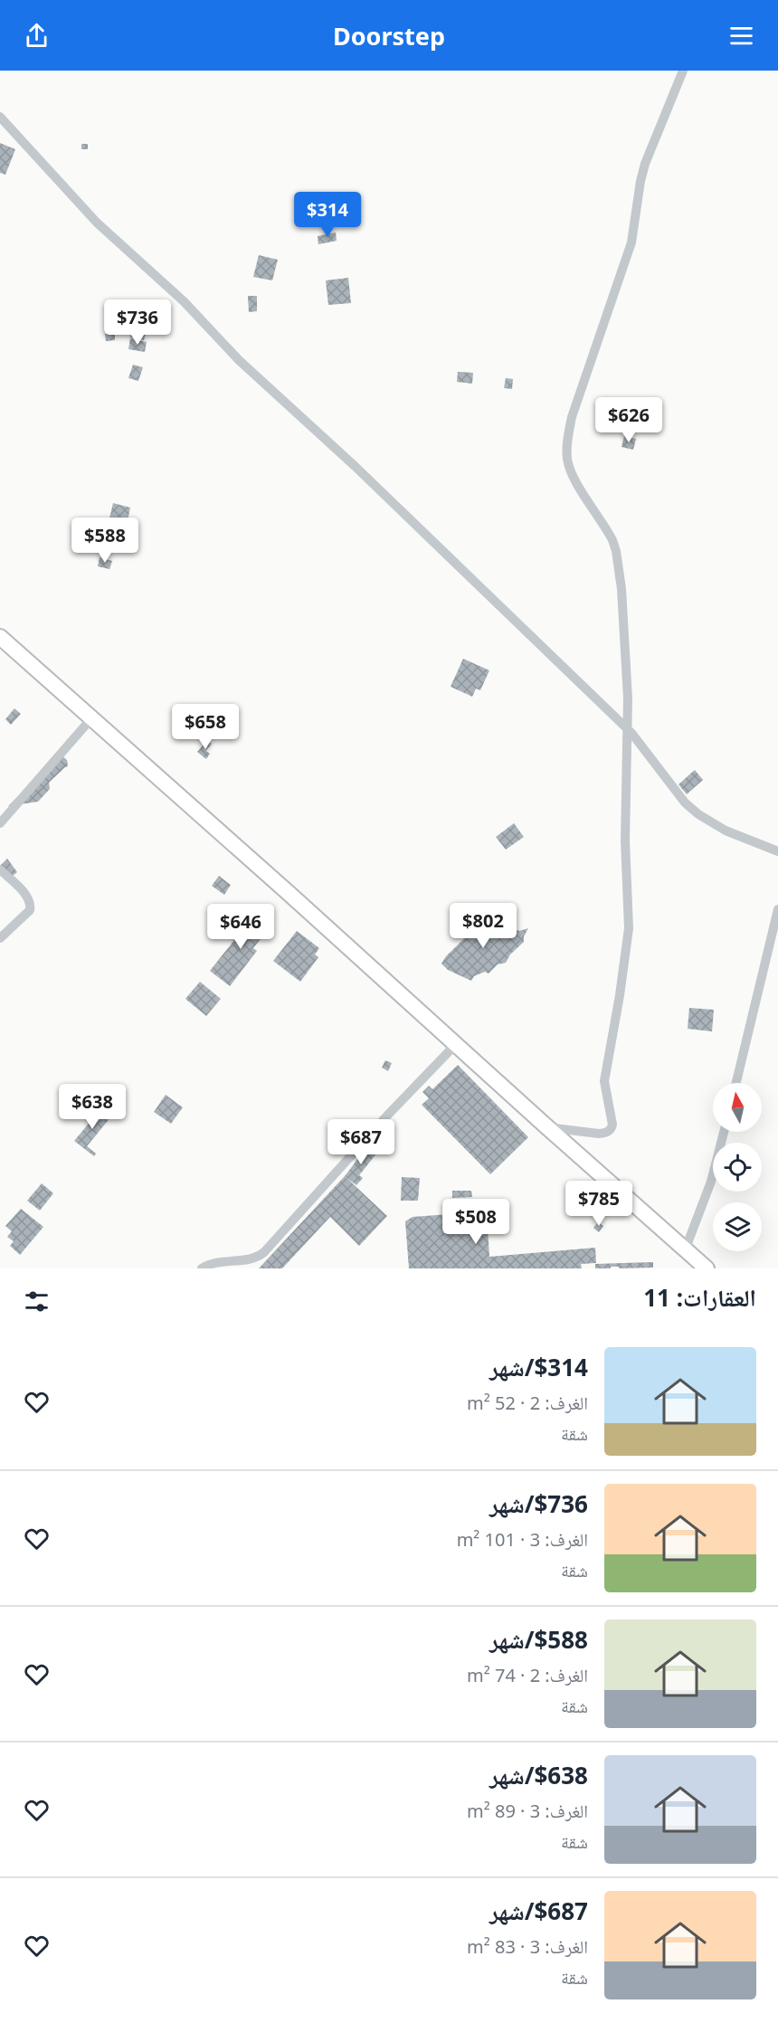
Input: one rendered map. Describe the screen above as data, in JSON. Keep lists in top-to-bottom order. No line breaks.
{"north":"top","page":{"header":"Doorstep","price":["$314","$736","$626","$588","$658","$802","$646","$638","$687","$785","$508"],"heading":"العقارات: 11","list":[{"name":"$314/شهر","note":"الغرف: 2 · 52 m² · شقة"},{"name":"$736/شهر","note":"الغرف: 3 · 101 m² · شقة"},{"name":"$588/شهر","note":"الغرف: 2 · 74 m² · شقة"},{"name":"$638/شهر","note":"الغرف: 3 · 89 m² · شقة"},{"name":"$687/شهر","note":"الغرف: 3 · 83 m² · شقة"}]}}
